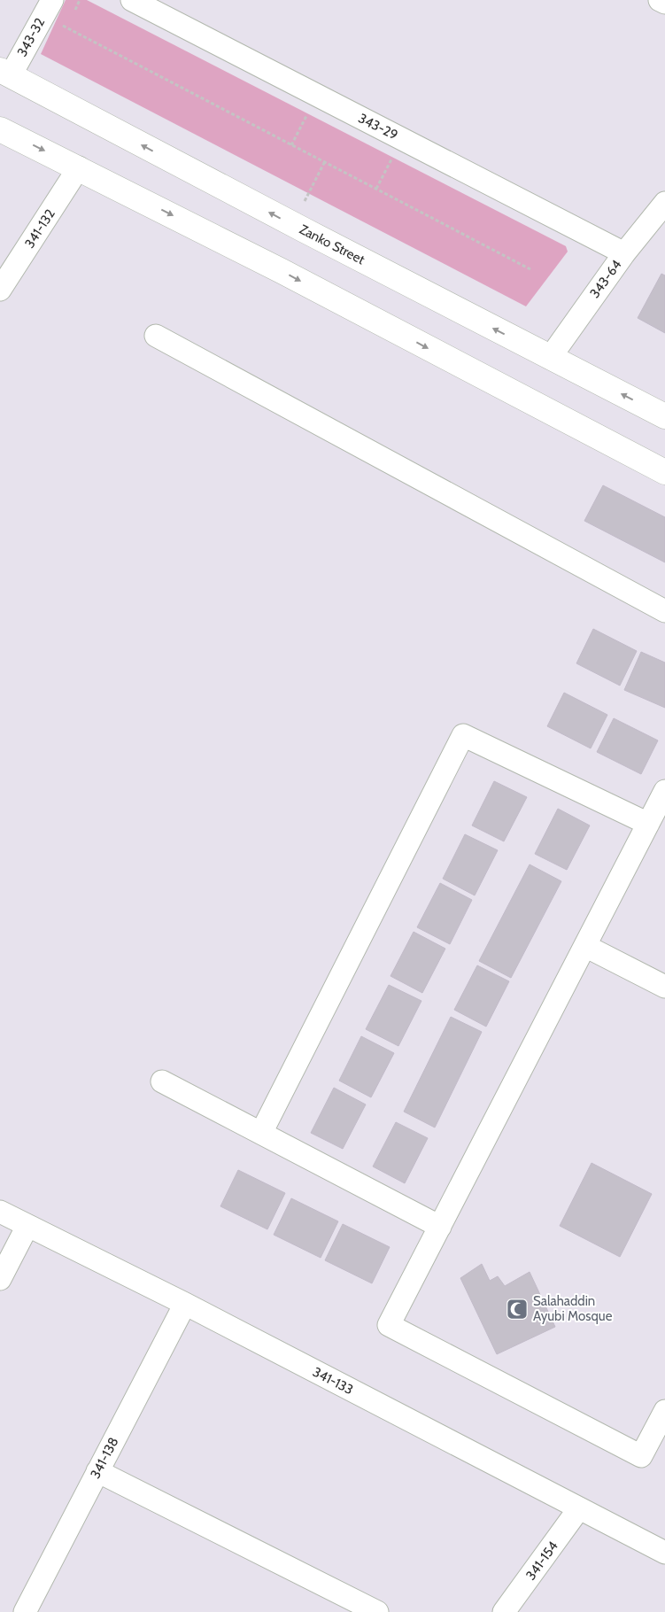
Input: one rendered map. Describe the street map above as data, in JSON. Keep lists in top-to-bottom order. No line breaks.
{"streets":{"main road":["Zanko Street"],"street":["343-32","343-29","341-132","343-64","341-133","341-138","341-154"]},"crossings":[["343-32","Zanko Street"],["343-29","343-64"],["Zanko Street","343-64"],["341-133","341-138"],["341-133","341-154"]],"places":{"mosque":["Salahaddin Ayubi Mosque"]}}
